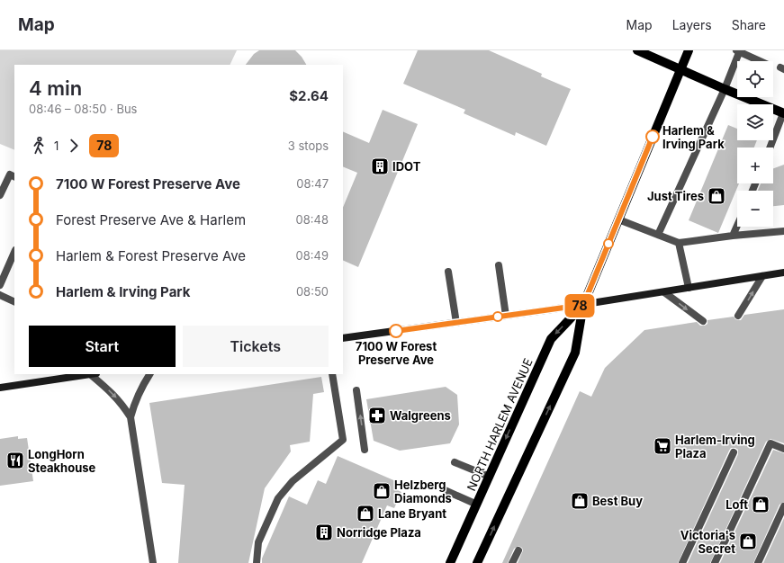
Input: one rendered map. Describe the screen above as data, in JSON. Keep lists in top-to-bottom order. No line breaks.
{"streets":{"main road":["NORTH HARLEM AVENUE"]},"places":{"other":["Harlem & Irving Park","7100 W Forest Preserve Ave"],"building":["IDOT","Norridge Plaza"],"shop":["Just Tires","Helzberg Diamonds","Best Buy","Loft","Lane Bryant","Victoria's Secret"],"pharmacy":["Walgreens"],"supermarket":["Harlem-Irving Plaza"],"restaurant":["LongHorn Steakhouse"]},"lines":["bus line 78"],"page":{"header":"Map","nav":["Map","Layers","Share"],"on_map":"78","map_buttons":["+","−"],"heading":["4 min","08:46 – 08:50 · Bus","$2.64"],"legs":["1","78","3 stops"],"list":[{"name":"7100 W Forest Preserve Ave","value":"08:47"},{"name":"Forest Preserve Ave & Harlem","value":"08:48"},{"name":"Harlem & Forest Preserve Ave","value":"08:49"},{"name":"Harlem & Irving Park","value":"08:50"}],"buttons":["Start","Tickets"]}}
